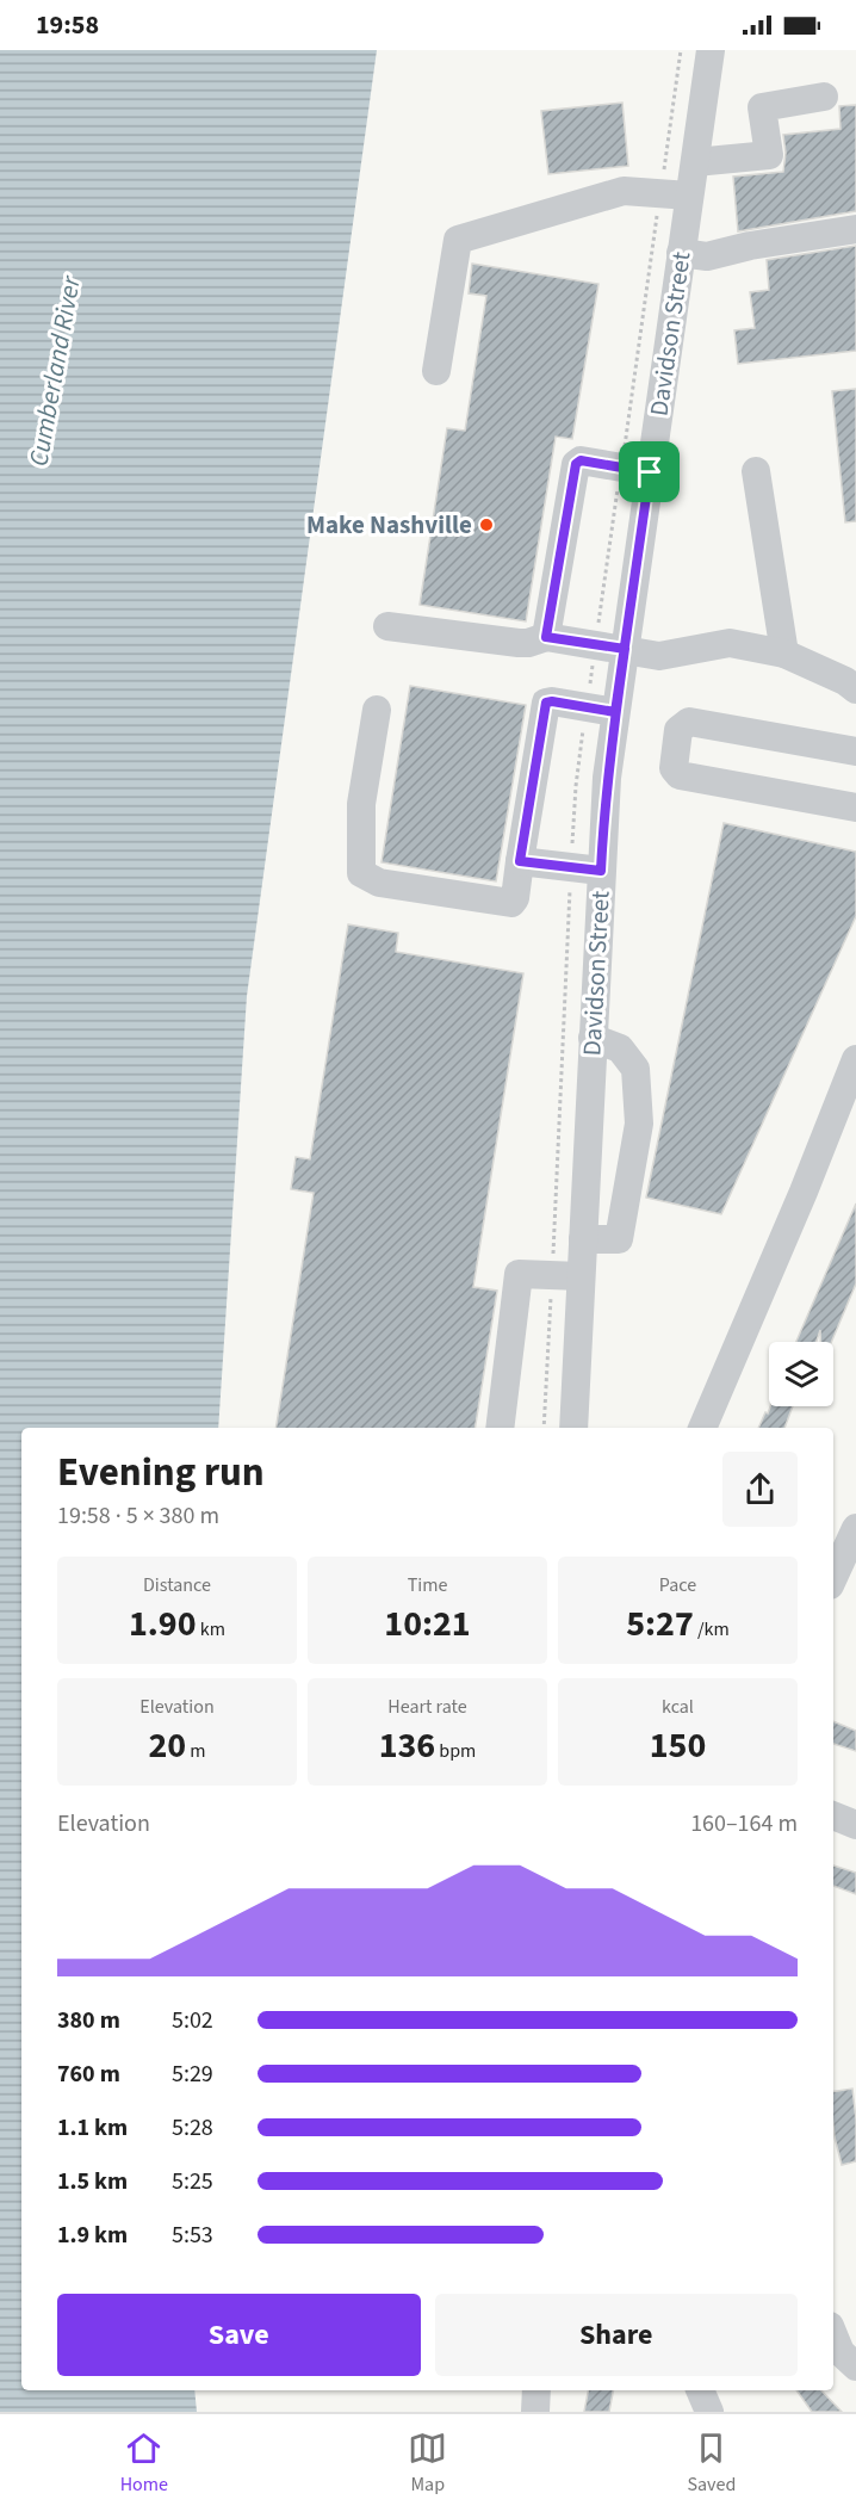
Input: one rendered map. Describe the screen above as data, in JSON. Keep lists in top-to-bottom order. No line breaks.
{"streets":{"street":["Davidson Street"]},"water":["Cumberland River"],"places":["Make Nashville"],"page":{"status":"19:58","heading":["Evening run","19:58 · 5 × 380 m"],"stats":[["Distance","1.90 km"],["Time","10:21"],["Pace","5:27 /km"],["Elevation","20 m"],["Heart rate","136 bpm"],["kcal","150"]],"chart":["Elevation","160–164 m"],"list":[{"name":"380 m","note":"5:02"},{"name":"760 m","note":"5:29"},{"name":"1.1 km","note":"5:28"},{"name":"1.5 km","note":"5:25"},{"name":"1.9 km","note":"5:53"}],"buttons":["Save","Share"],"tabs":["Home","Map","Saved"]}}
